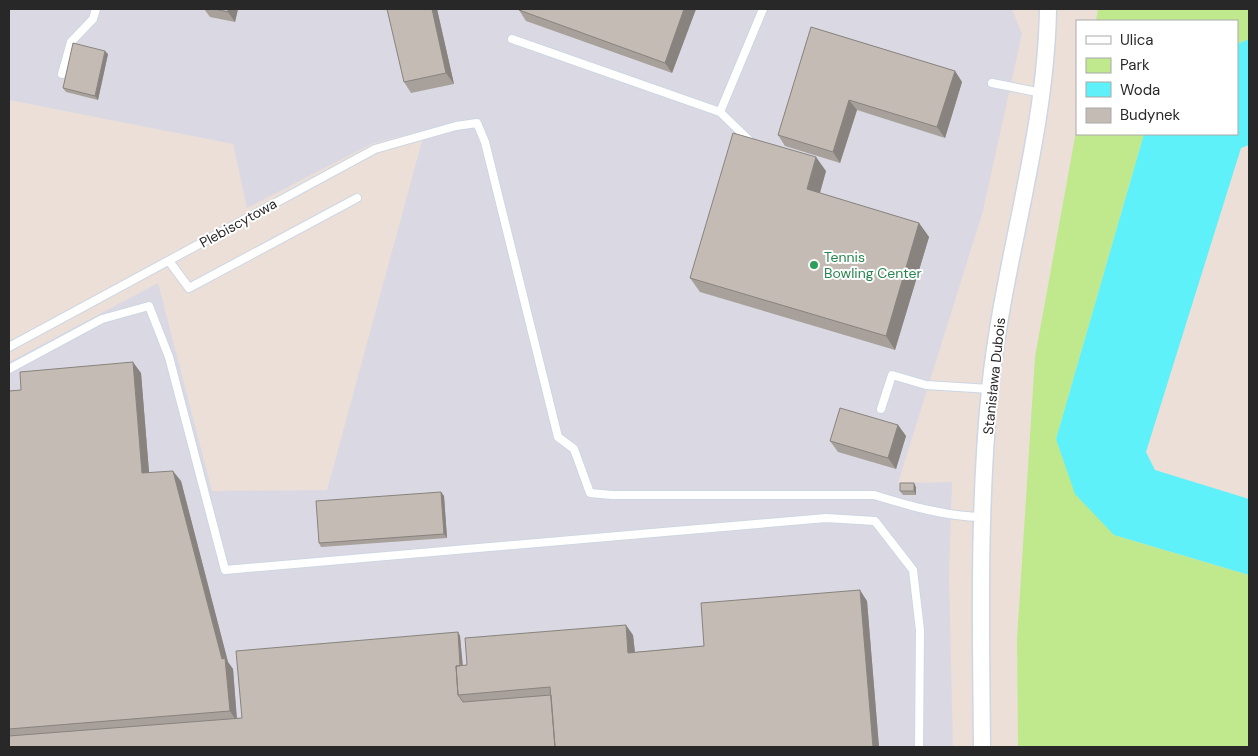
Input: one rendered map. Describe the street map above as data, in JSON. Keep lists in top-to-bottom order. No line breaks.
{"streets":{"street":["Stanisława Dubois"],"lane":["Plebiscytowa"]},"crossings":[["Plebiscytowa","Stanisława Dubois"]],"places":["Tennis Bowling Center"],"legend":["Ulica","Park","Woda","Budynek"]}
